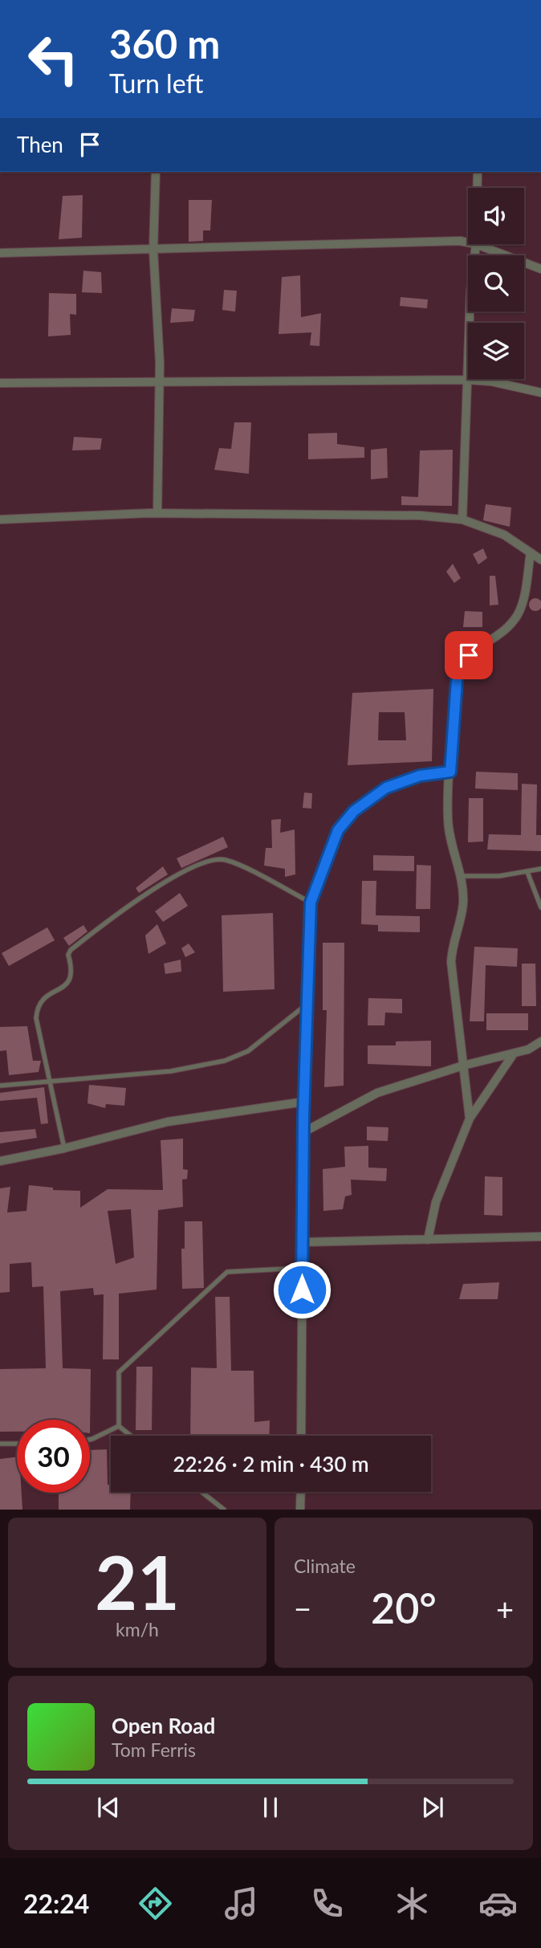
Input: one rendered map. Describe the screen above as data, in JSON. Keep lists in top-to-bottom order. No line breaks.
{"page":{"turn":["360 m","Turn left"],"then":"Then","limit":"30","trip":"22:26 · 2 min · 430 m","tile":[["21","km/h"],"Climate"],"heat":["−","20°","+"],"song":["Open Road","Tom Ferris"],"tabs":"22:24"}}
